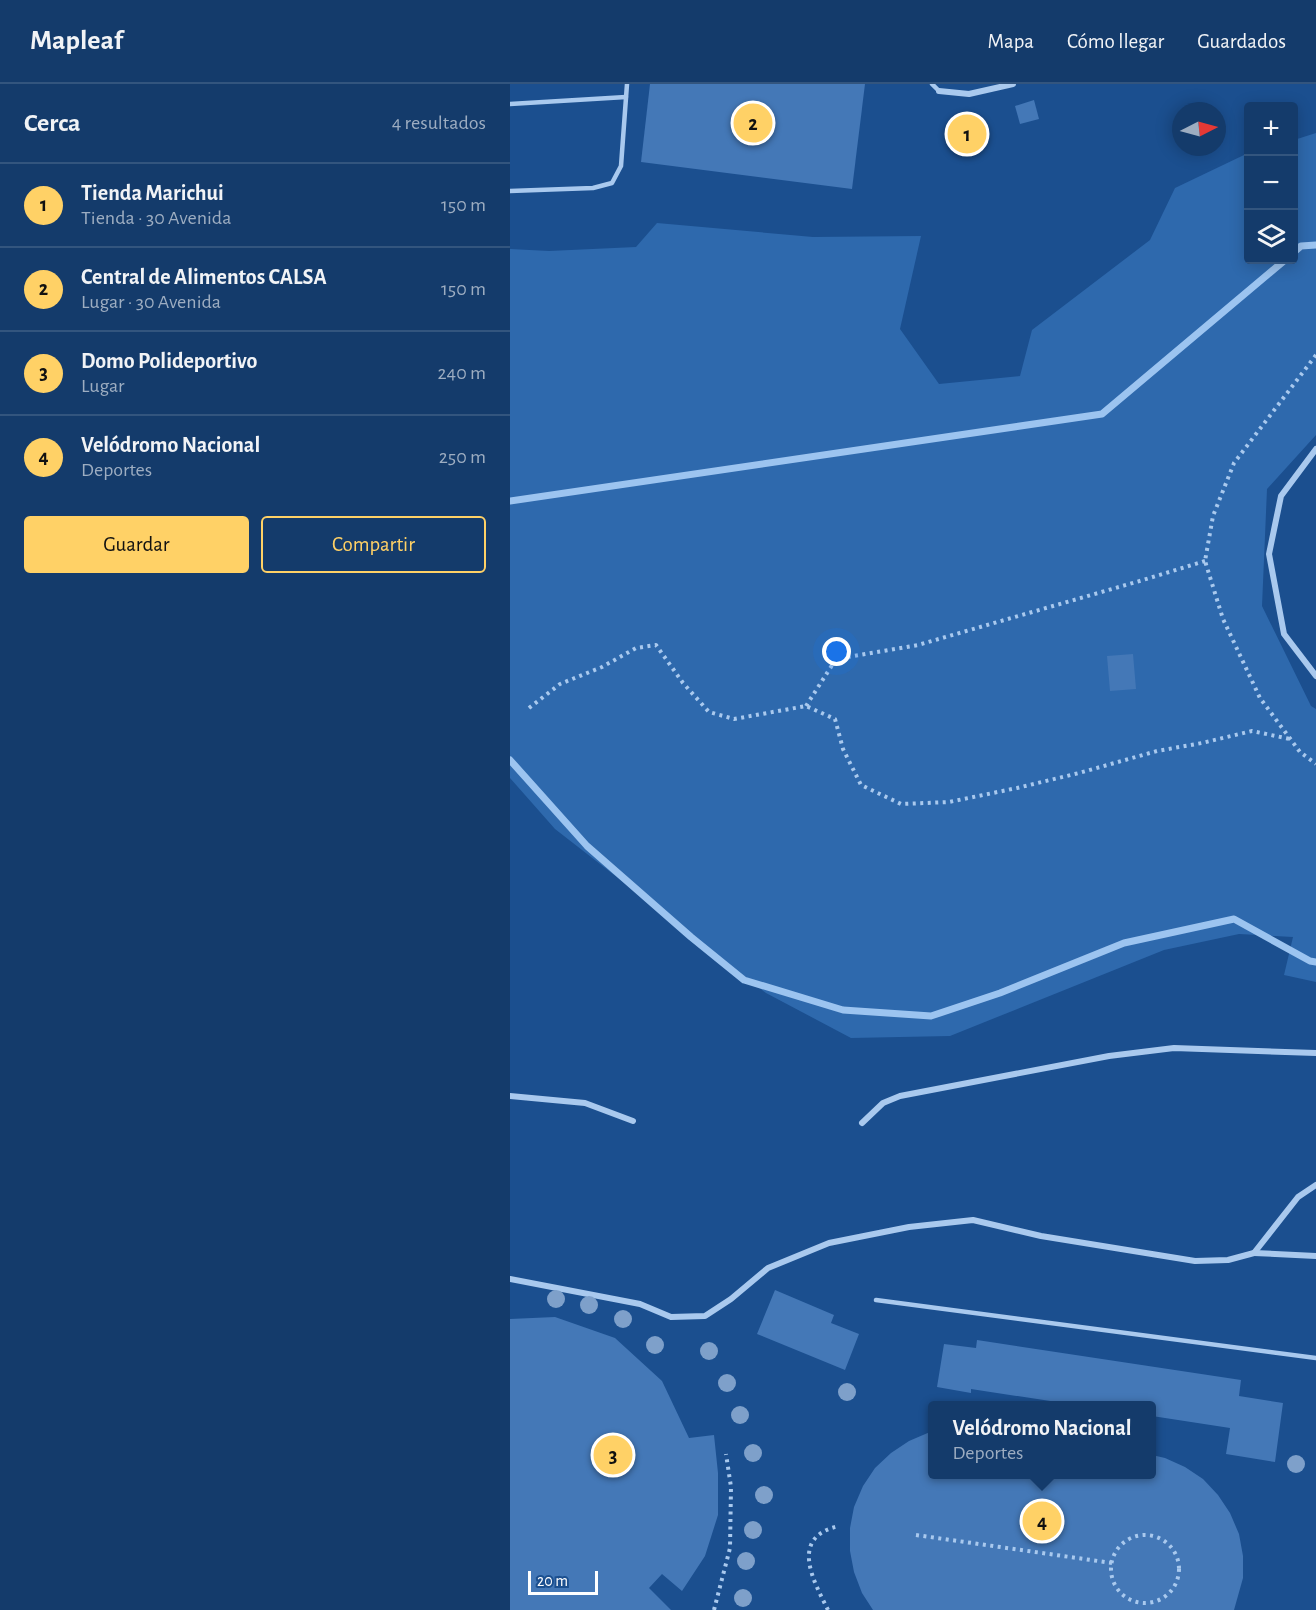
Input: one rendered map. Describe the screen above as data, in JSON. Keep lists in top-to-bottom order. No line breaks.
{"scale_bar":"20 m","north":"right","page":{"header":"Mapleaf","nav":["Mapa","Cómo llegar","Guardados"],"heading":["Cerca","4 resultados"],"pins":["2","1","3","4"],"map_buttons":["+","−"],"list":[{"mark":"1","name":"Tienda Marichui","note":"Tienda · 30 Avenida","value":"150 m"},{"mark":"2","name":"Central de Alimentos CALSA","note":"Lugar · 30 Avenida","value":"150 m"},{"mark":"3","name":"Domo Polideportivo","note":"Lugar","value":"240 m"},{"mark":"4","name":"Velódromo Nacional","note":"Deportes","value":"250 m"}],"buttons":["Guardar","Compartir"],"popup":["Velódromo Nacional","Deportes"],"scale":"20 m"}}
